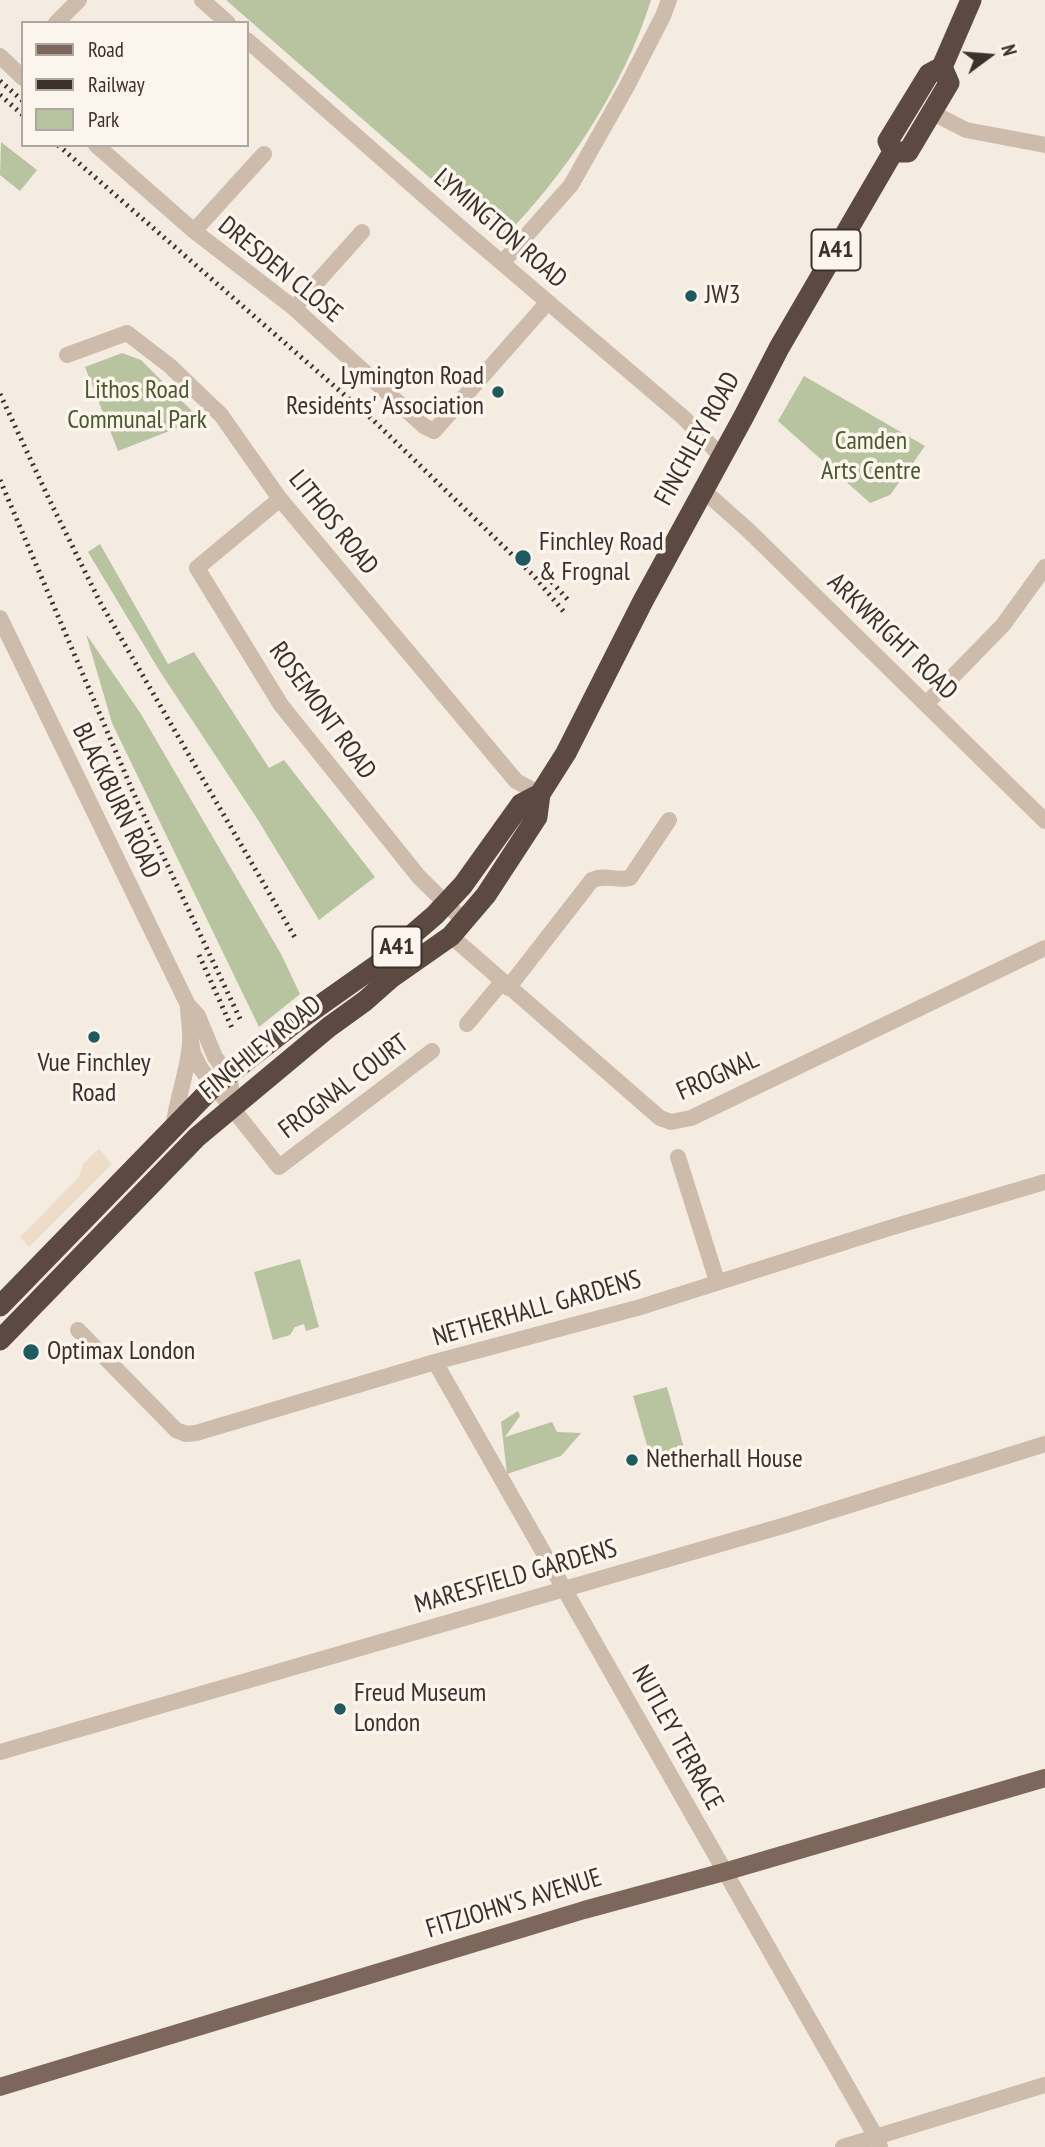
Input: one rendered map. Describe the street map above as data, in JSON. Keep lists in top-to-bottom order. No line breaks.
{"streets":{"highway":["A41","FINCHLEY ROAD"],"main road":["FITZJOHN'S AVENUE"],"street":["LYMINGTON ROAD","DRESDEN CLOSE","LITHOS ROAD","ARKWRIGHT ROAD","ROSEMONT ROAD","BLACKBURN ROAD","FROGNAL","FROGNAL COURT","NETHERHALL GARDENS","MARESFIELD GARDENS","NUTLEY TERRACE"]},"crossings":[["LYMINGTON ROAD","DRESDEN CLOSE"],["LYMINGTON ROAD","FINCHLEY ROAD"],["FINCHLEY ROAD","LITHOS ROAD"],["FINCHLEY ROAD","ARKWRIGHT ROAD"],["FINCHLEY ROAD","ROSEMONT ROAD"],["FINCHLEY ROAD","BLACKBURN ROAD"],["FINCHLEY ROAD","FROGNAL"],["FINCHLEY ROAD","FROGNAL COURT"],["LITHOS ROAD","ROSEMONT ROAD"],["ROSEMONT ROAD","FROGNAL"],["BLACKBURN ROAD","FROGNAL COURT"],["NETHERHALL GARDENS","NUTLEY TERRACE"],["MARESFIELD GARDENS","NUTLEY TERRACE"],["NUTLEY TERRACE","FITZJOHN'S AVENUE"]],"parks":["Lithos Road Communal Park","Camden Arts Centre"],"places":["JW3","Lymington Road Residents' Association","Finchley Road & Frognal","Vue Finchley Road","Optimax London","Netherhall House","Freud Museum London"],"legend":["Road","Railway","Park"],"north":"right"}
